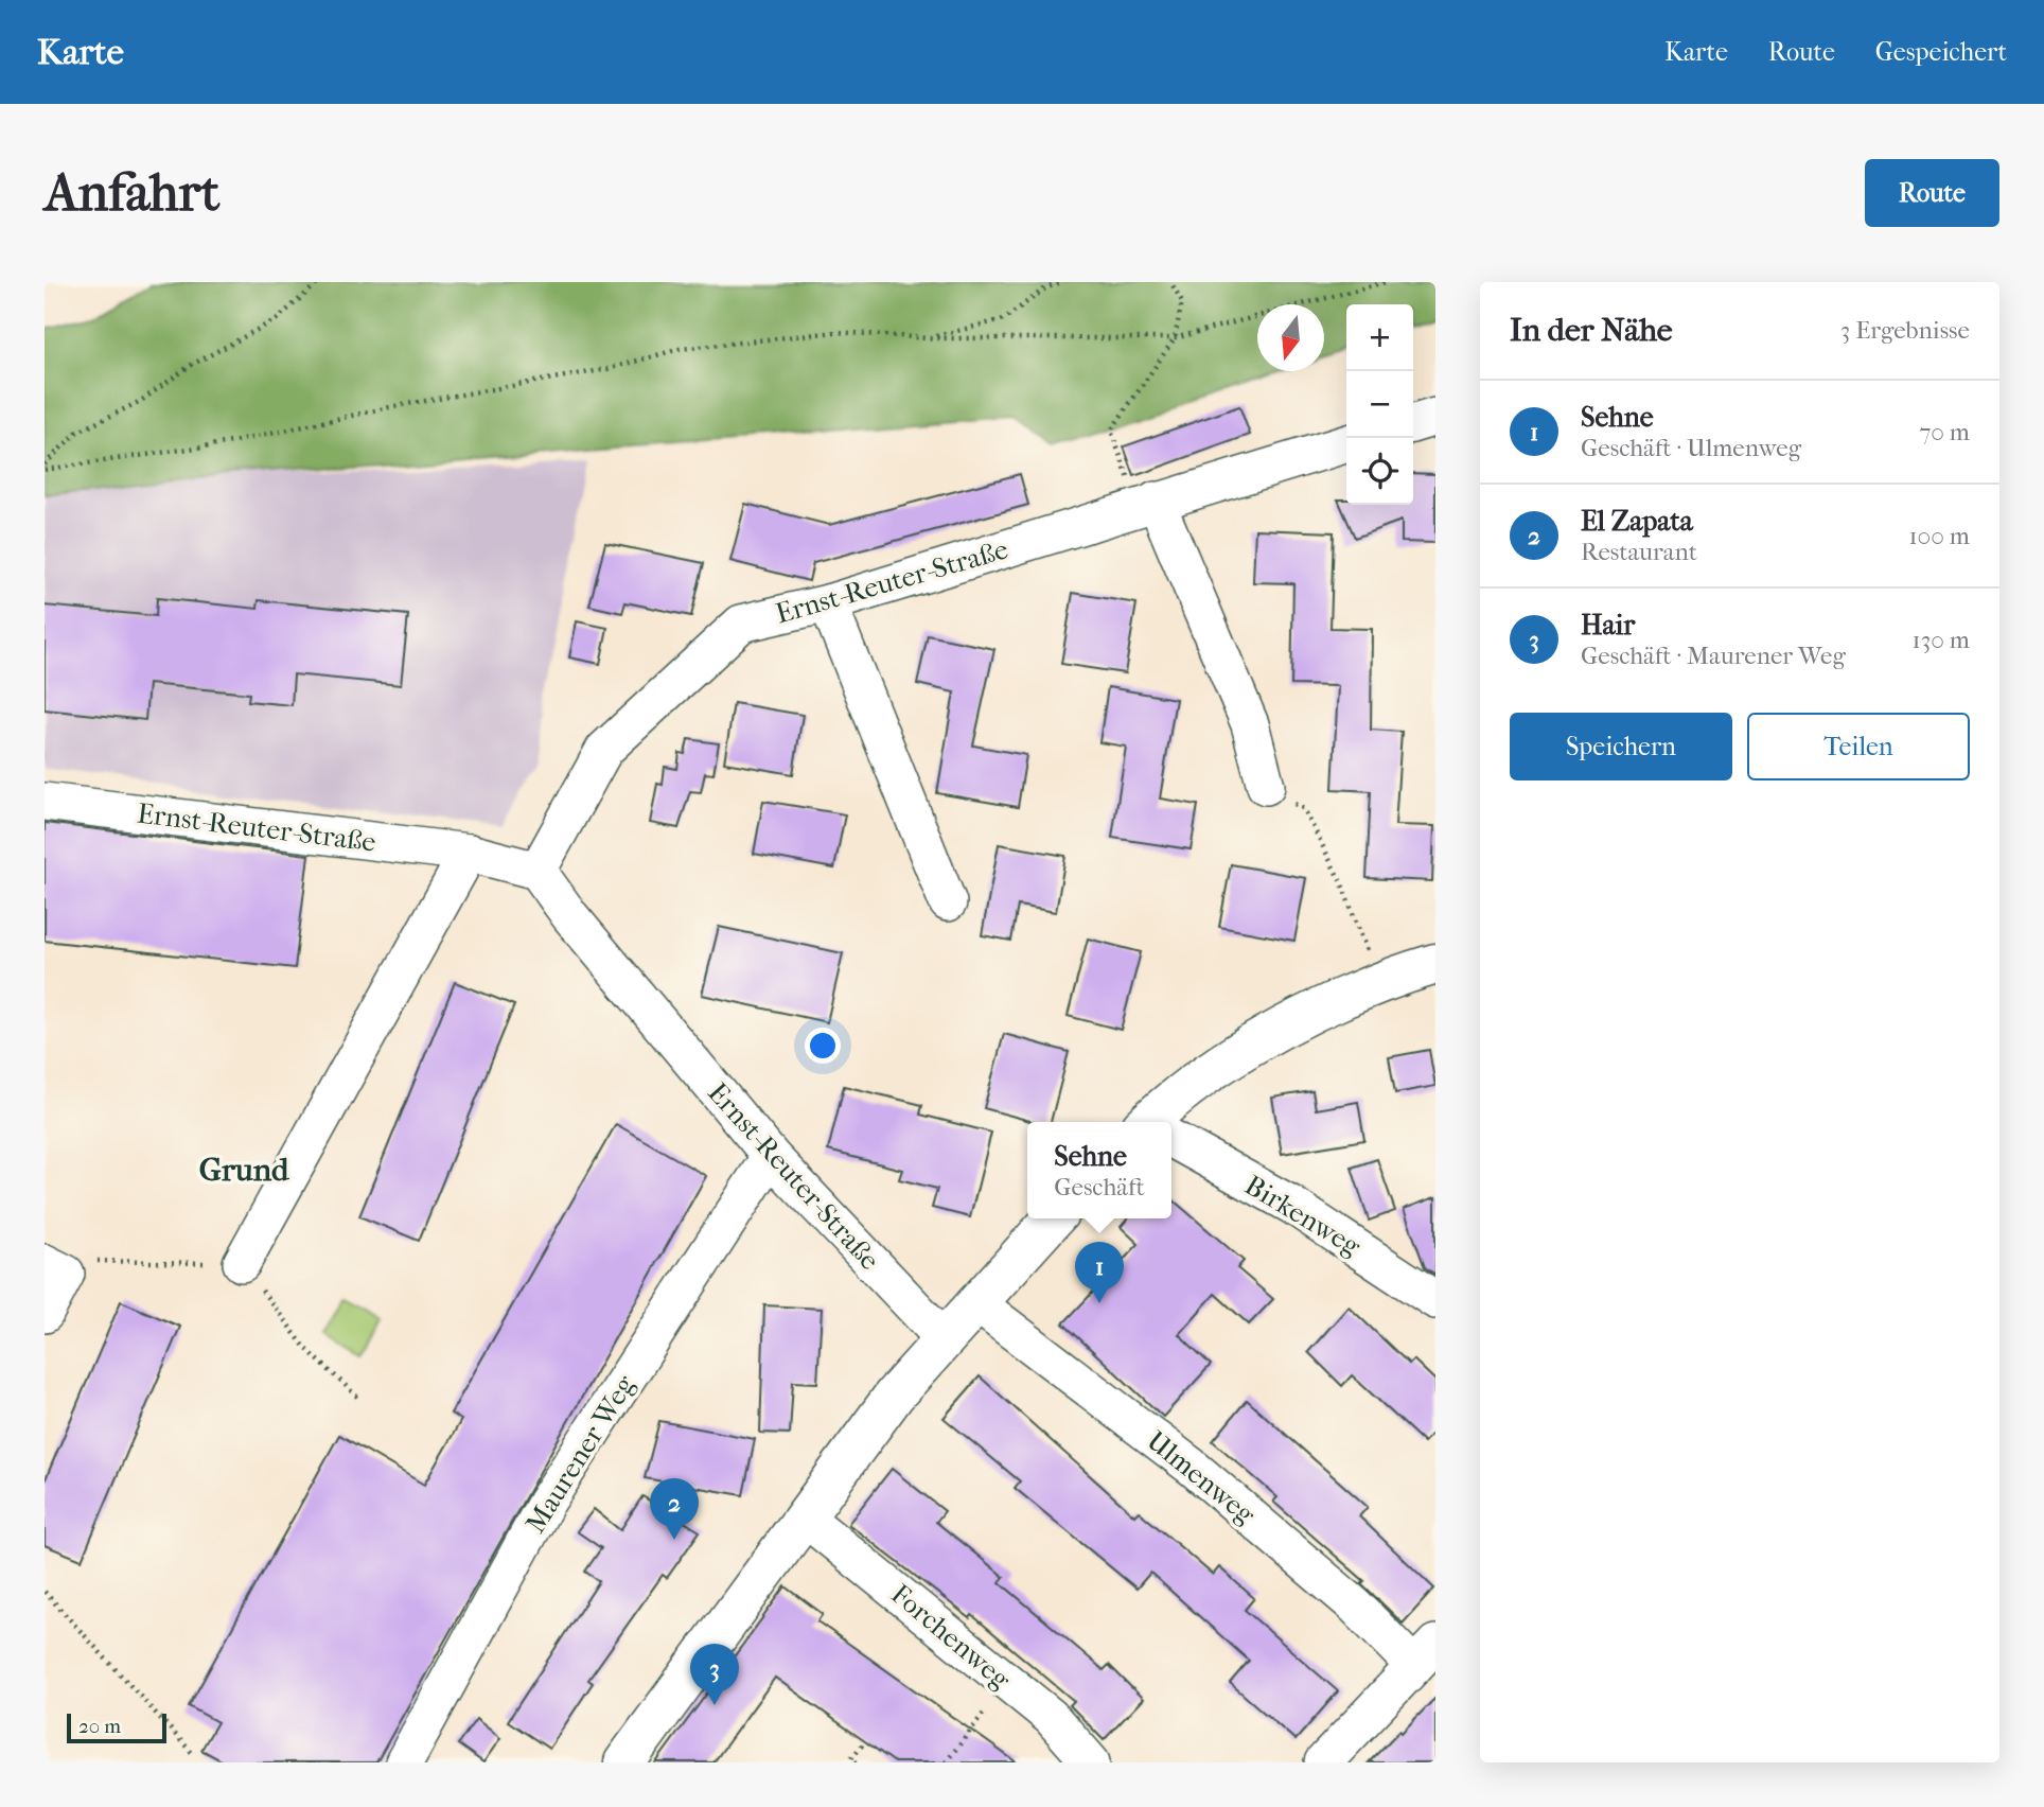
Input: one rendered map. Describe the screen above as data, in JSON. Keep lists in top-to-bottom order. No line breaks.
{"streets":{"street":["Ernst-Reuter-Straße","Birkenweg","Maurener Weg","Ulmenweg","Forchenweg"]},"crossings":[["Ernst-Reuter-Straße","Maurener Weg"]],"districts":["Grund"],"scale_bar":"20 m","north":"bottom","page":{"header":"Karte","nav":["Karte","Route","Gespeichert"],"buttons":["Route",["Speichern","Teilen"]],"title":"Anfahrt","heading":["In der Nähe","3 Ergebnisse"],"map_buttons":["+","−"],"list":[{"mark":"1","name":"Sehne","note":"Geschäft · Ulmenweg","value":"70 m"},{"mark":"2","name":"El Zapata","note":"Restaurant","value":"100 m"},{"mark":"3","name":"Hair","note":"Geschäft · Maurener Weg","value":"130 m"}],"popup":["Sehne","Geschäft"],"pins":["1","2","3"],"scale":"20 m"}}
